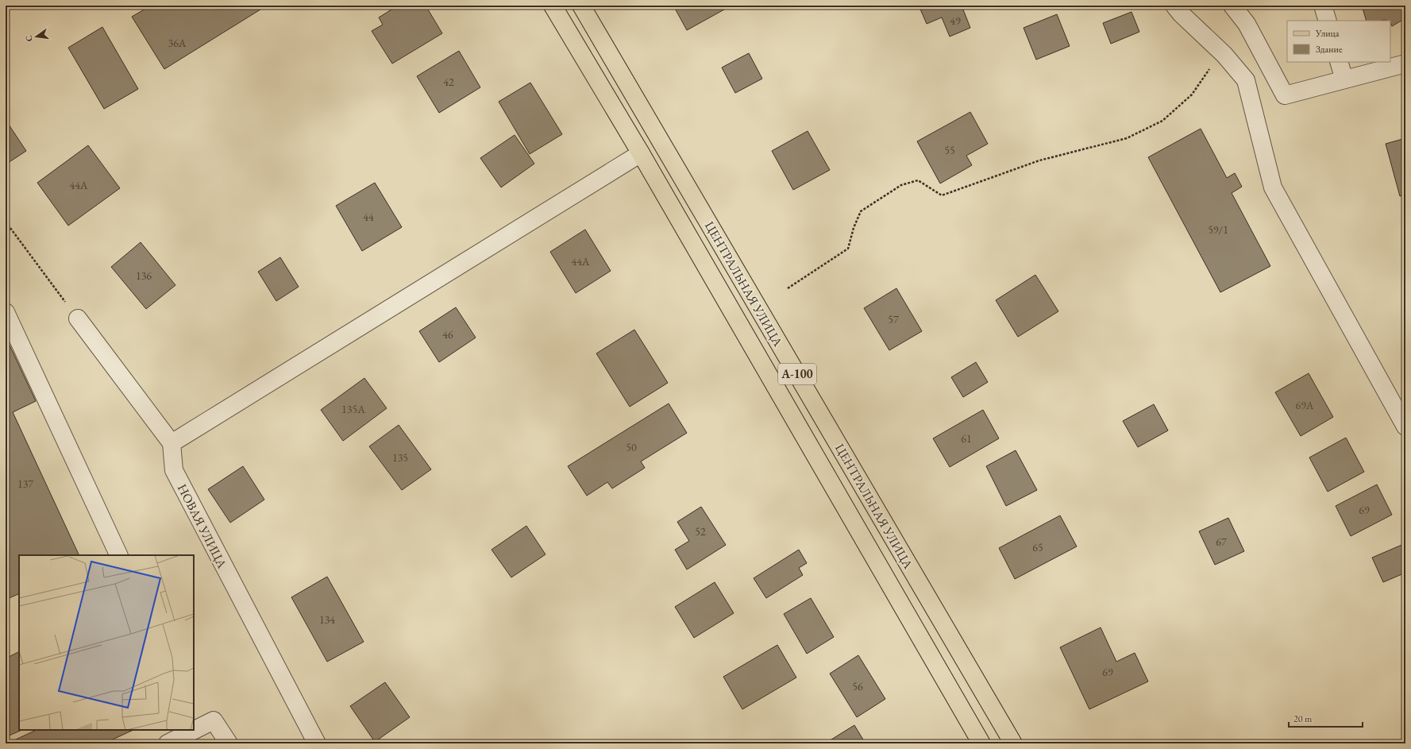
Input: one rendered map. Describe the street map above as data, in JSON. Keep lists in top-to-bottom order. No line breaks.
{"streets":{"main road":["ЦЕНТРАЛЬНАЯ УЛИЦА","А-100"],"street":["НОВАЯ УЛИЦА"]},"house_numbers":["49","36А","42","55","44А","44","59/1","44А","136","57","46","69А","135А","61","50","135","137","69","52","67","65","134","69","56"],"legend":["Улица","Здание"],"scale_bar":"20 m","north":"left"}
